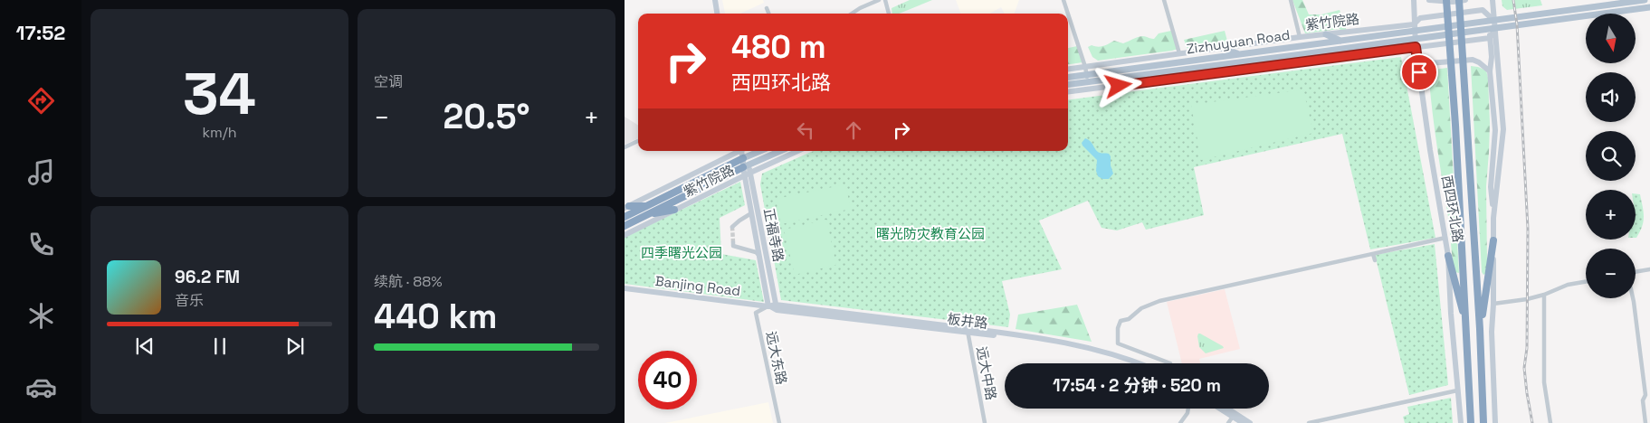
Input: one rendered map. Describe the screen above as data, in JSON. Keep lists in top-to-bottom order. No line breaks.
{"streets":{"highway":["西四环北路"],"main road":["Zizhuyuan Road"],"street":["紫竹院路","正福寺路","Banjing Road","板井路","远大东路","远大中路"]},"crossings":[["紫竹院路","Zizhuyuan Road"],["紫竹院路","西四环北路"],["紫竹院路","正福寺路"],["Zizhuyuan Road","西四环北路"],["正福寺路","板井路"],["Banjing Road","远大东路"],["板井路","远大中路"]],"parks":["曙光防灾教育公园","四季曙光公园"],"north":"bottom","page":{"tabs":"17:52","tile":[["34","km/h"],"空调",["续航 · 88%","440 km"]],"map_buttons":["+","−"],"turn":["480 m","西四环北路"],"heat":["−","20.5°","+"],"song":["96.2 FM","音乐"],"limit":"40","trip":"17:54 · 2 分钟 · 520 m"}}
